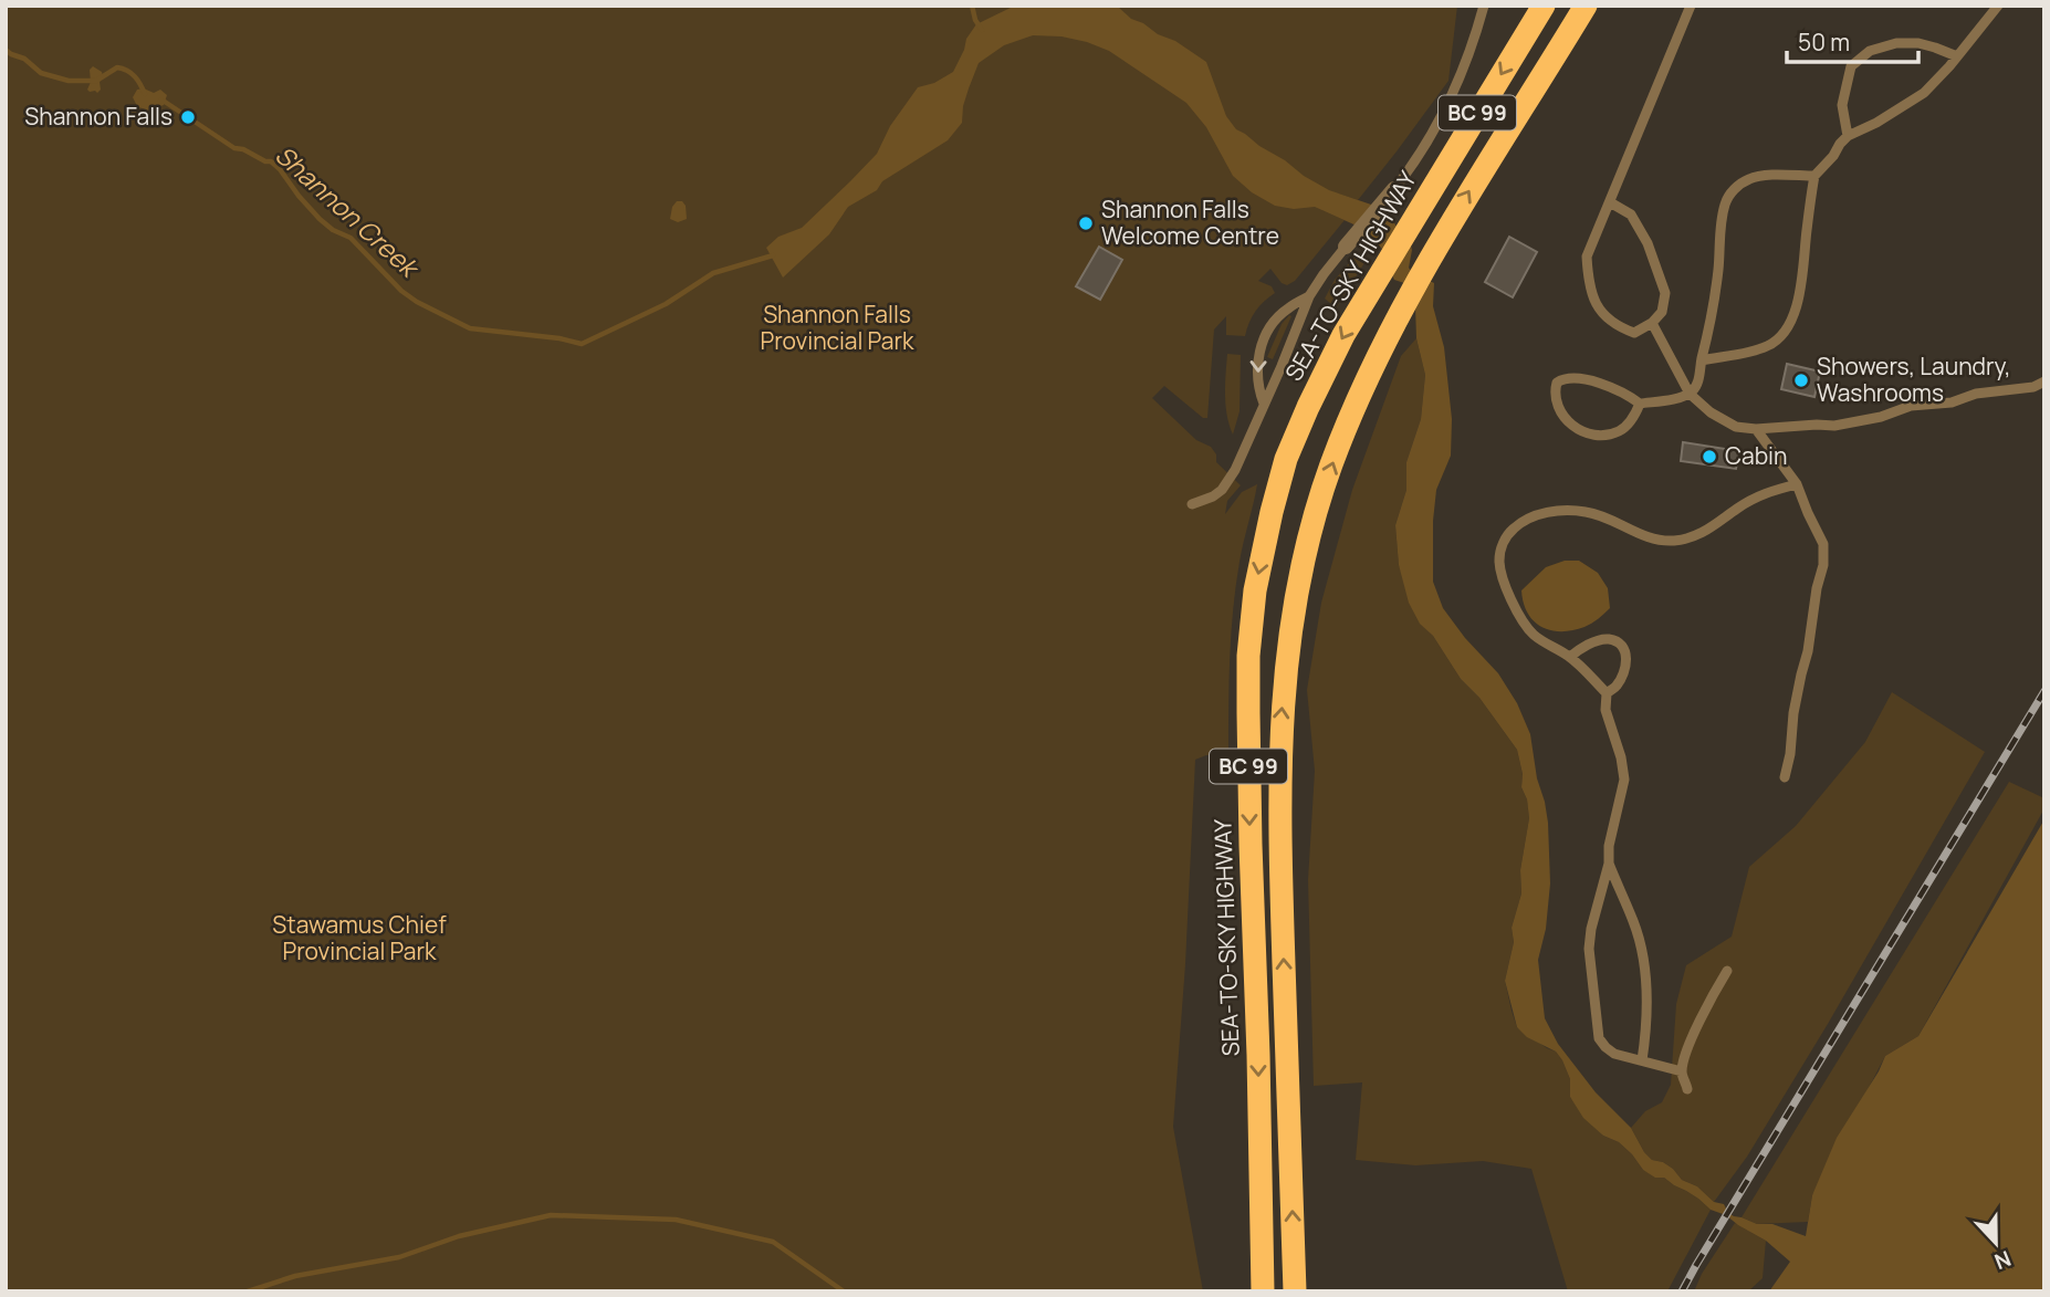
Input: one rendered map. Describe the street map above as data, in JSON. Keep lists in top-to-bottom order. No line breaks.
{"streets":{"highway":["BC 99","SEA-TO-SKY HIGHWAY"]},"water":["Shannon Creek"],"parks":["Shannon Falls Provincial Park","Stawamus Chief Provincial Park"],"places":["Shannon Falls","Shannon Falls Welcome Centre","Showers, Laundry, Washrooms","Cabin"],"scale_bar":"50 m","north":"bottom"}
